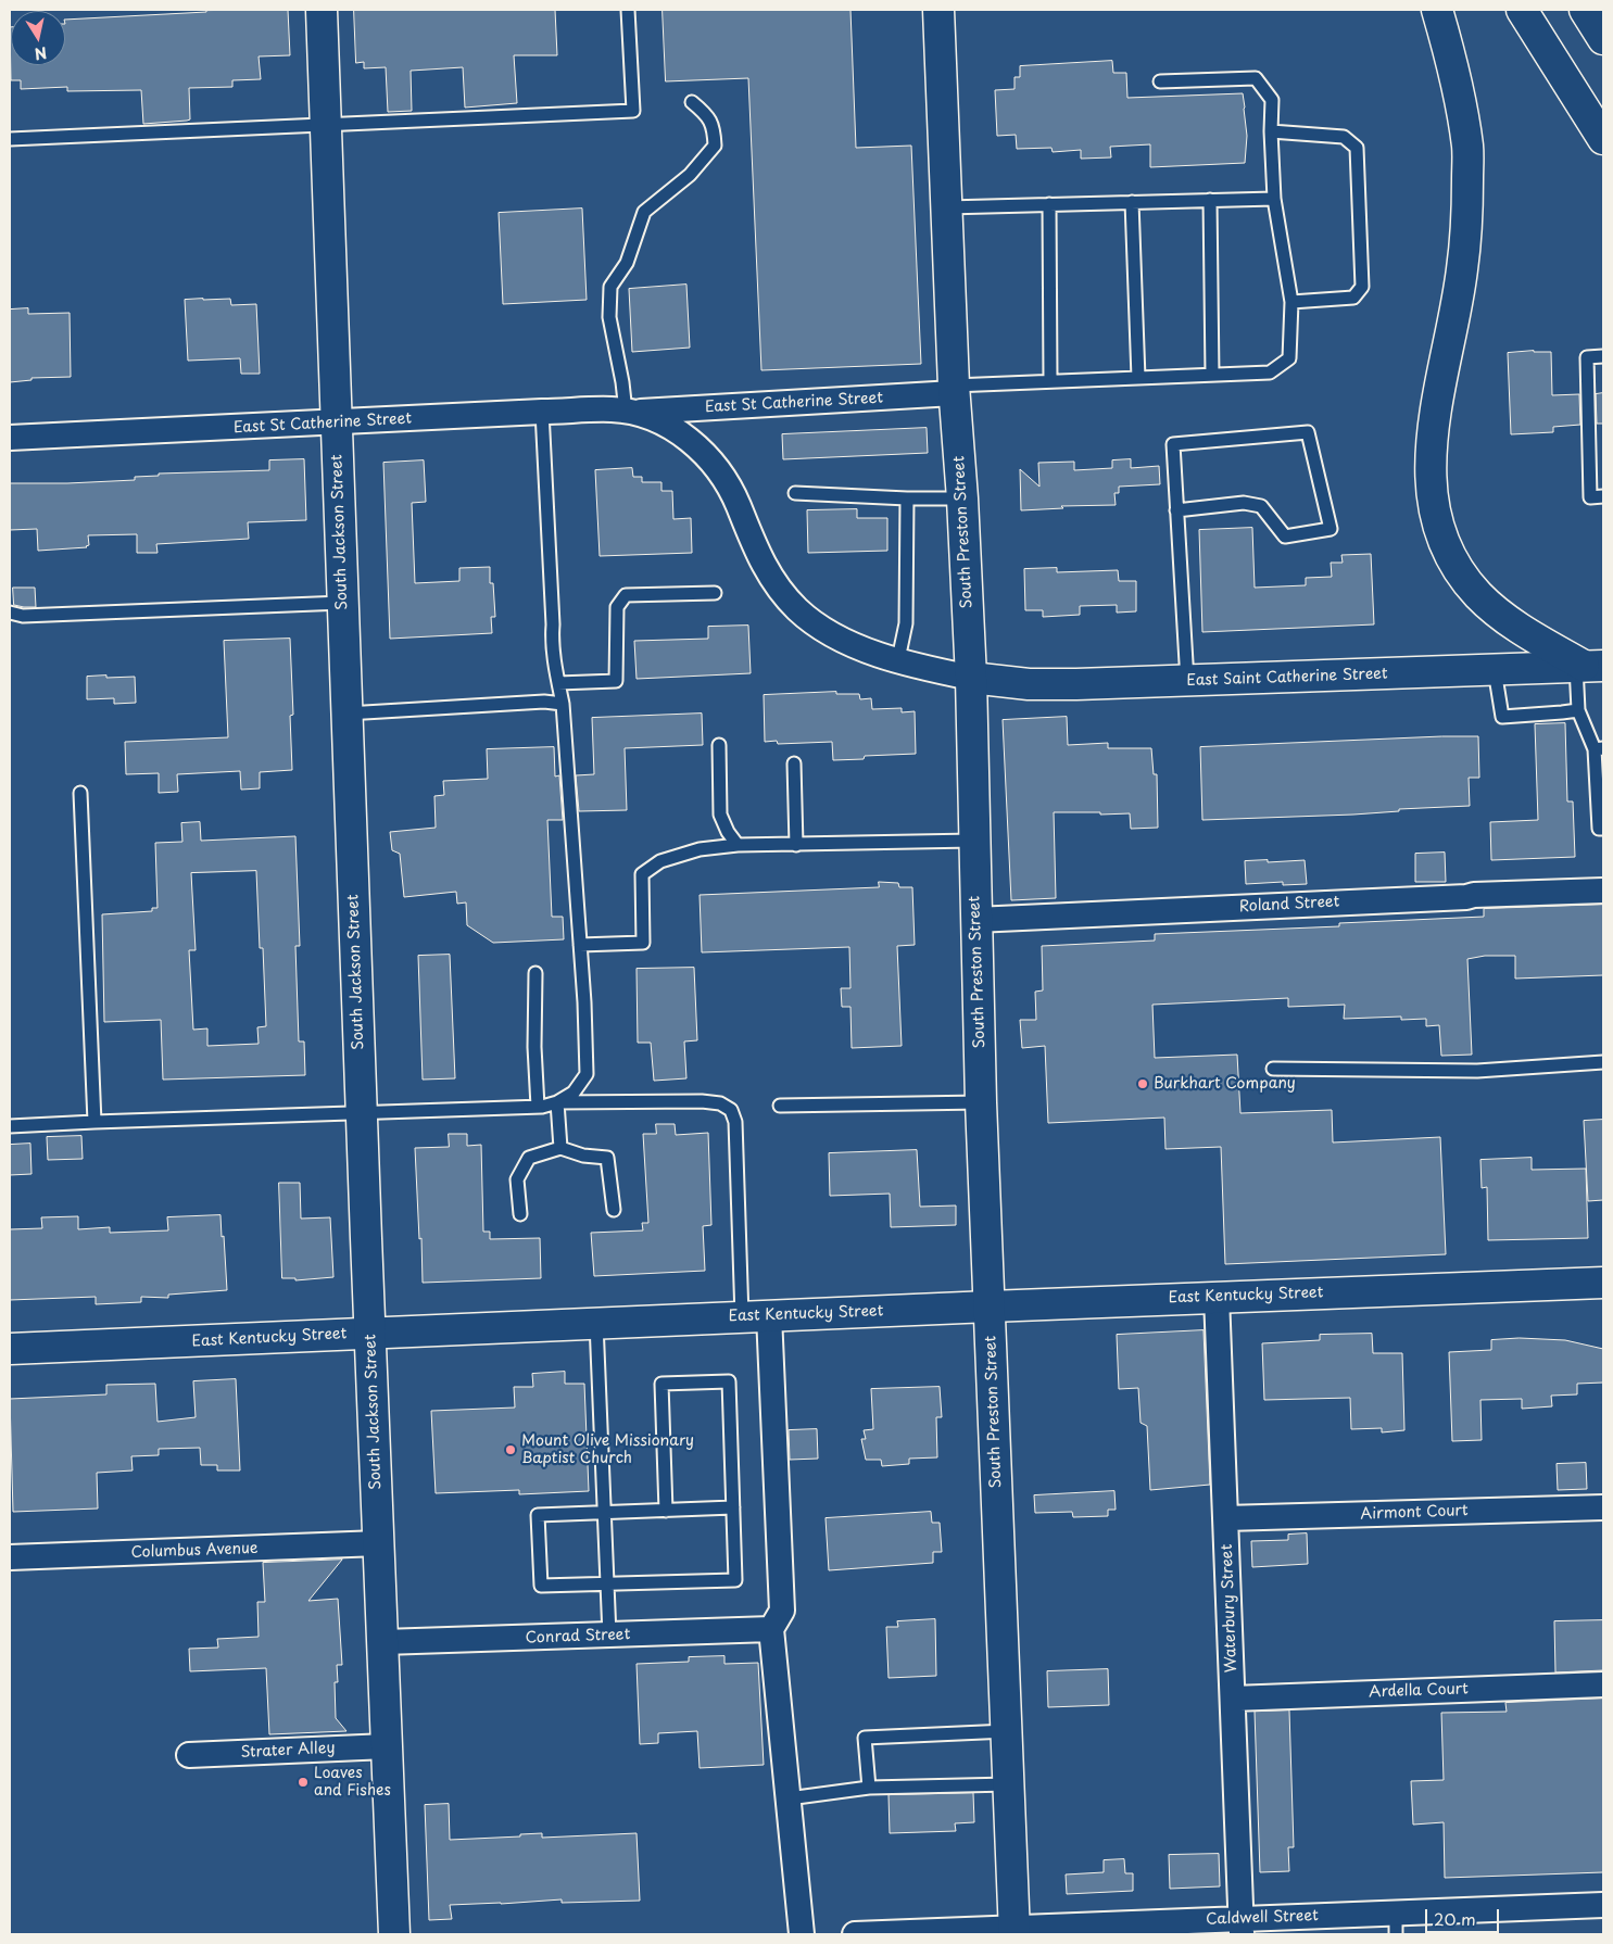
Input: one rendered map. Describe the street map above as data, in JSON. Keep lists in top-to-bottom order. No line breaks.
{"streets":{"main road":["South Jackson Street","South Preston Street","East Saint Catherine Street","East Kentucky Street"],"street":["East St Catherine Street","Roland Street","Airmont Court","Columbus Avenue","Waterbury Street","Conrad Street","Ardella Court","Strater Alley","Caldwell Street"]},"crossings":[["East St Catherine Street","South Jackson Street"],["East St Catherine Street","South Preston Street"],["East St Catherine Street","East Saint Catherine Street"],["South Jackson Street","East Kentucky Street"],["South Jackson Street","Columbus Avenue"],["South Jackson Street","Conrad Street"],["South Jackson Street","Strater Alley"],["South Preston Street","East Saint Catherine Street"],["South Preston Street","Roland Street"],["South Preston Street","East Kentucky Street"],["South Preston Street","Caldwell Street"],["East Kentucky Street","Waterbury Street"],["Airmont Court","Waterbury Street"],["Waterbury Street","Ardella Court"],["Waterbury Street","Caldwell Street"]],"places":["Burkhart Company","Mount Olive Missionary Baptist Church","Loaves and Fishes"],"scale_bar":"20 m","north":"bottom"}
